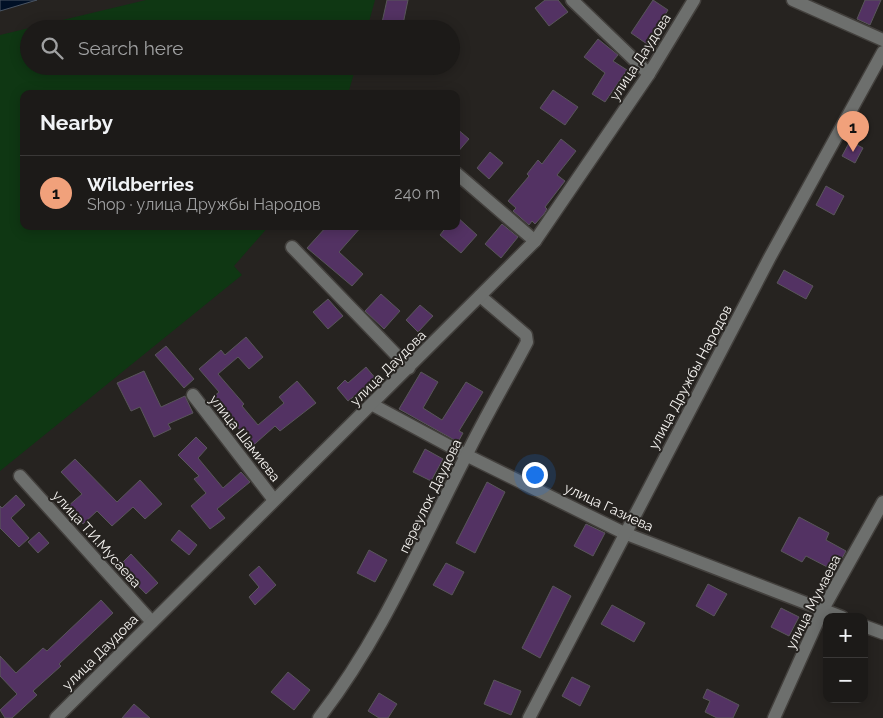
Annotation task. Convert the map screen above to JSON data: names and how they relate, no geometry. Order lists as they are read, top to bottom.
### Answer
{
  "streets": {
    "street": [
      "улица Даудова",
      "улица Дружбы Народов",
      "улица Шамиева",
      "переулок Даудова",
      "улица Газиева",
      "улица Т.И.Мусаева",
      "улица Мумаева"
    ]
  },
  "crossings": [
    ["улица Даудова", "улица Шамиева"],
    ["улица Даудова", "переулок Даудова"],
    ["улица Даудова", "улица Газиева"],
    ["улица Даудова", "улица Т.И.Мусаева"],
    ["улица Дружбы Народов", "улица Газиева"],
    ["переулок Даудова", "улица Газиева"],
    ["улица Газиева", "улица Мумаева"]
  ],
  "page": {
    "search": "Search here",
    "heading": "Nearby",
    "pins": "1",
    "list": [
      {
        "mark": "1",
        "name": "Wildberries",
        "note": "Shop · улица Дружбы Народов",
        "value": "240 m"
      }
    ],
    "map_buttons": ["+", "−"]
  }
}
